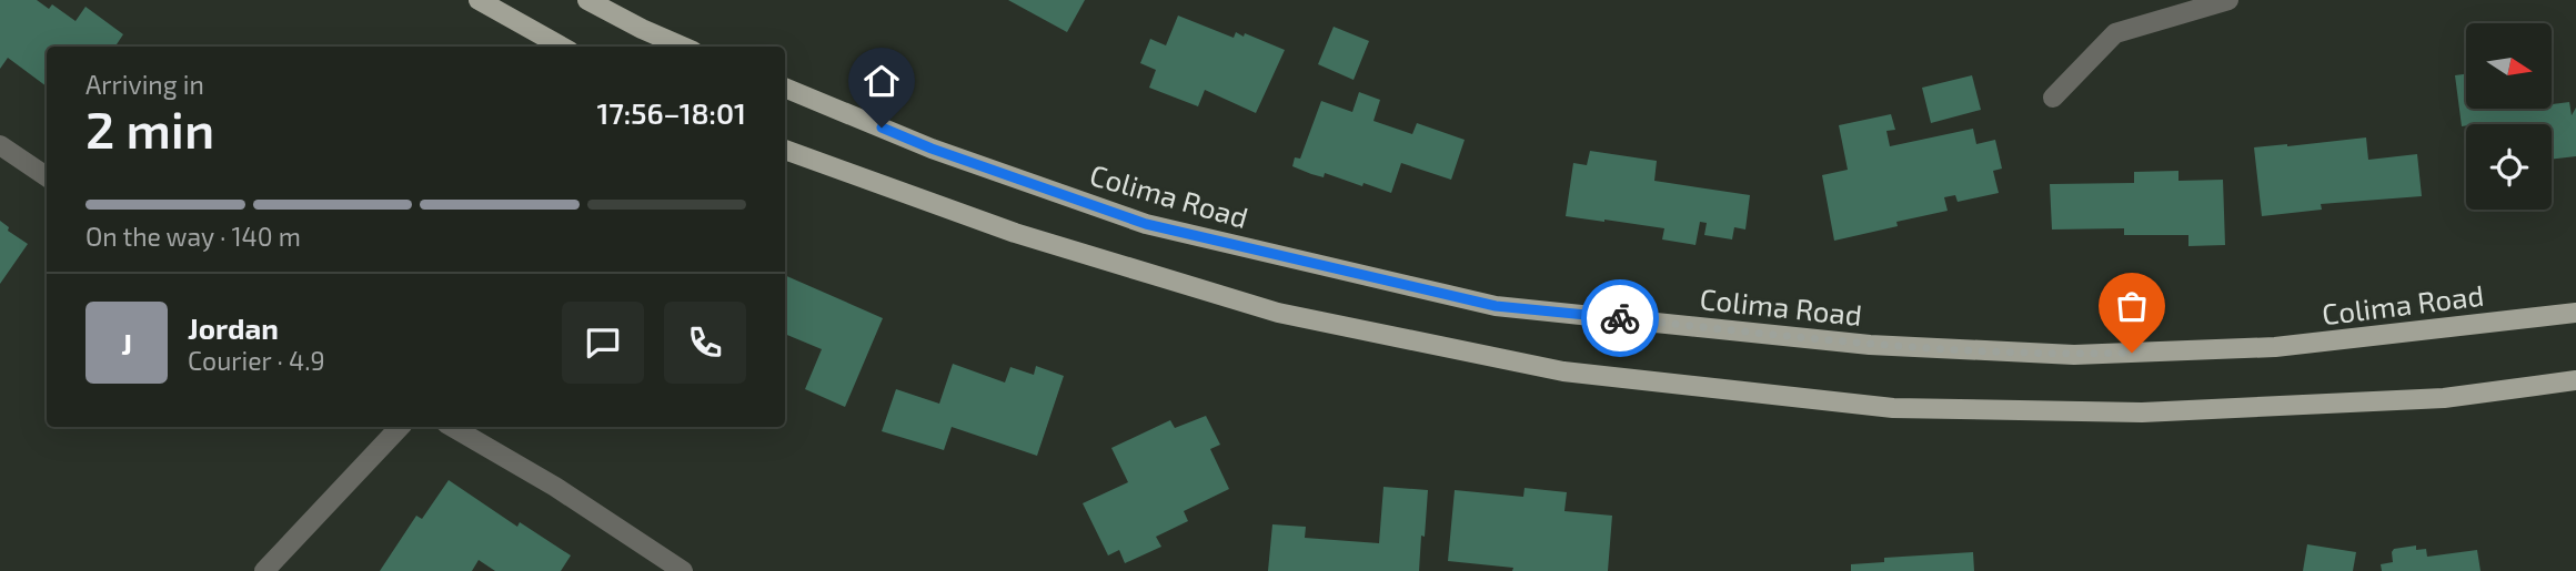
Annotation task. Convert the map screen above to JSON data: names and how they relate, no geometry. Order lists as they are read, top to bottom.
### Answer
{
  "streets": {
    "main road": ["Colima Road"]
  },
  "north": "right",
  "page": {
    "heading": ["2 min", "Arriving in", "17:56–18:01"],
    "panel": ["Jordan", "Courier · 4.9"],
    "bar": "On the way · 140 m",
    "round": "J"
  }
}
